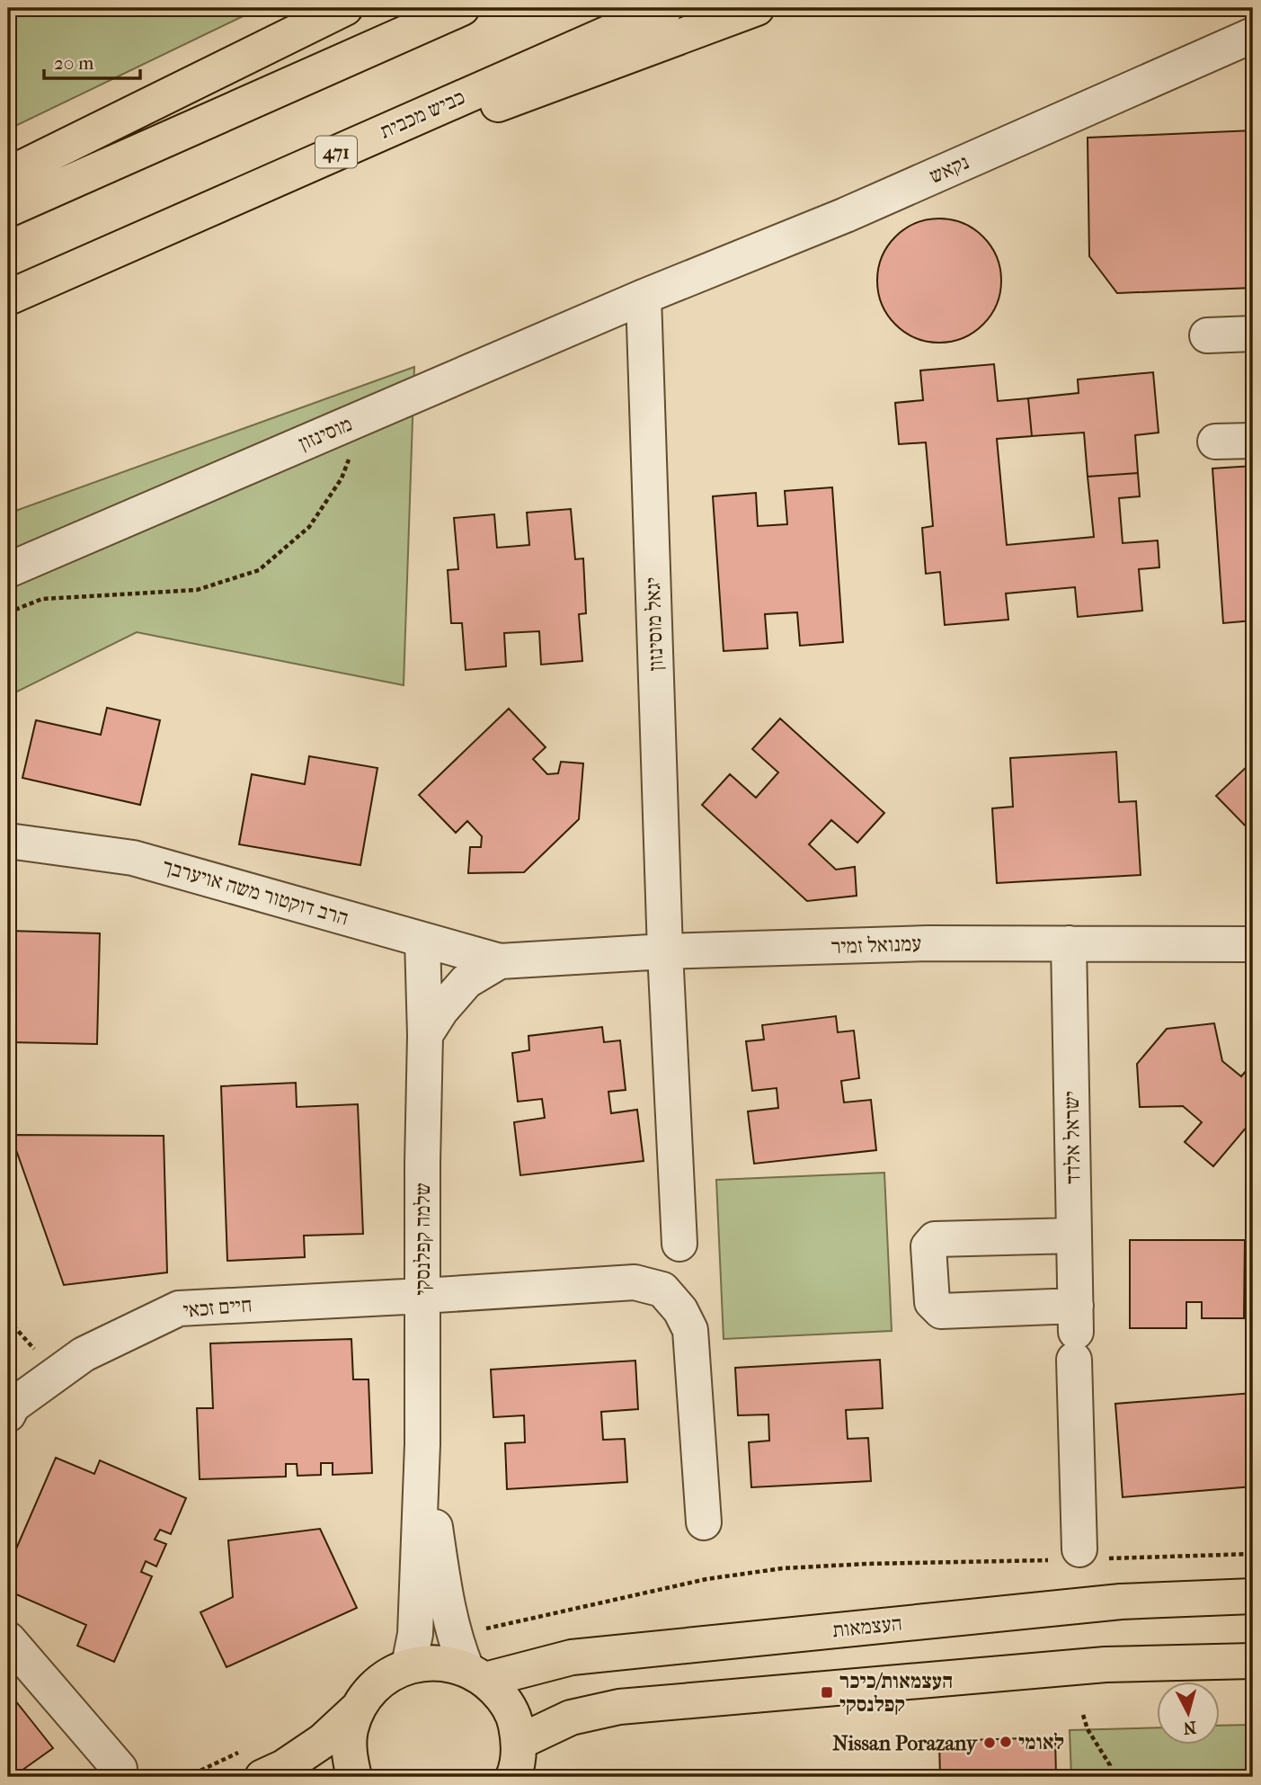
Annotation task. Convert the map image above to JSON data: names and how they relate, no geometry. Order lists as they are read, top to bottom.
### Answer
{
  "streets": {
    "main road": ["כביש מכבית", "471", "העצמאות"],
    "street": [
      "נקאש",
      "מוסינזון",
      "יגאל מוסינזון",
      "הרב דוקטור משה אויערבך",
      "עמנואל זמיר",
      "ישראל אלדד",
      "שלמה קפלנסקי",
      "חיים זכאי"
    ]
  },
  "crossings": [
    ["נקאש", "מוסינזון"],
    ["נקאש", "יגאל מוסינזון"],
    ["מוסינזון", "יגאל מוסינזון"],
    ["יגאל מוסינזון", "עמנואל זמיר"],
    ["הרב דוקטור משה אויערבך", "עמנואל זמיר"],
    ["הרב דוקטור משה אויערבך", "שלמה קפלנסקי"],
    ["עמנואל זמיר", "ישראל אלדד"],
    ["שלמה קפלנסקי", "חיים זכאי"],
    ["שלמה קפלנסקי", "העצמאות"]
  ],
  "places": {
    "transit": ["העצמאות/כיכר קפלנסקי"],
    "other": ["לאומי", "Nissan Porazany"]
  },
  "scale_bar": "20 m",
  "north": "bottom"
}
